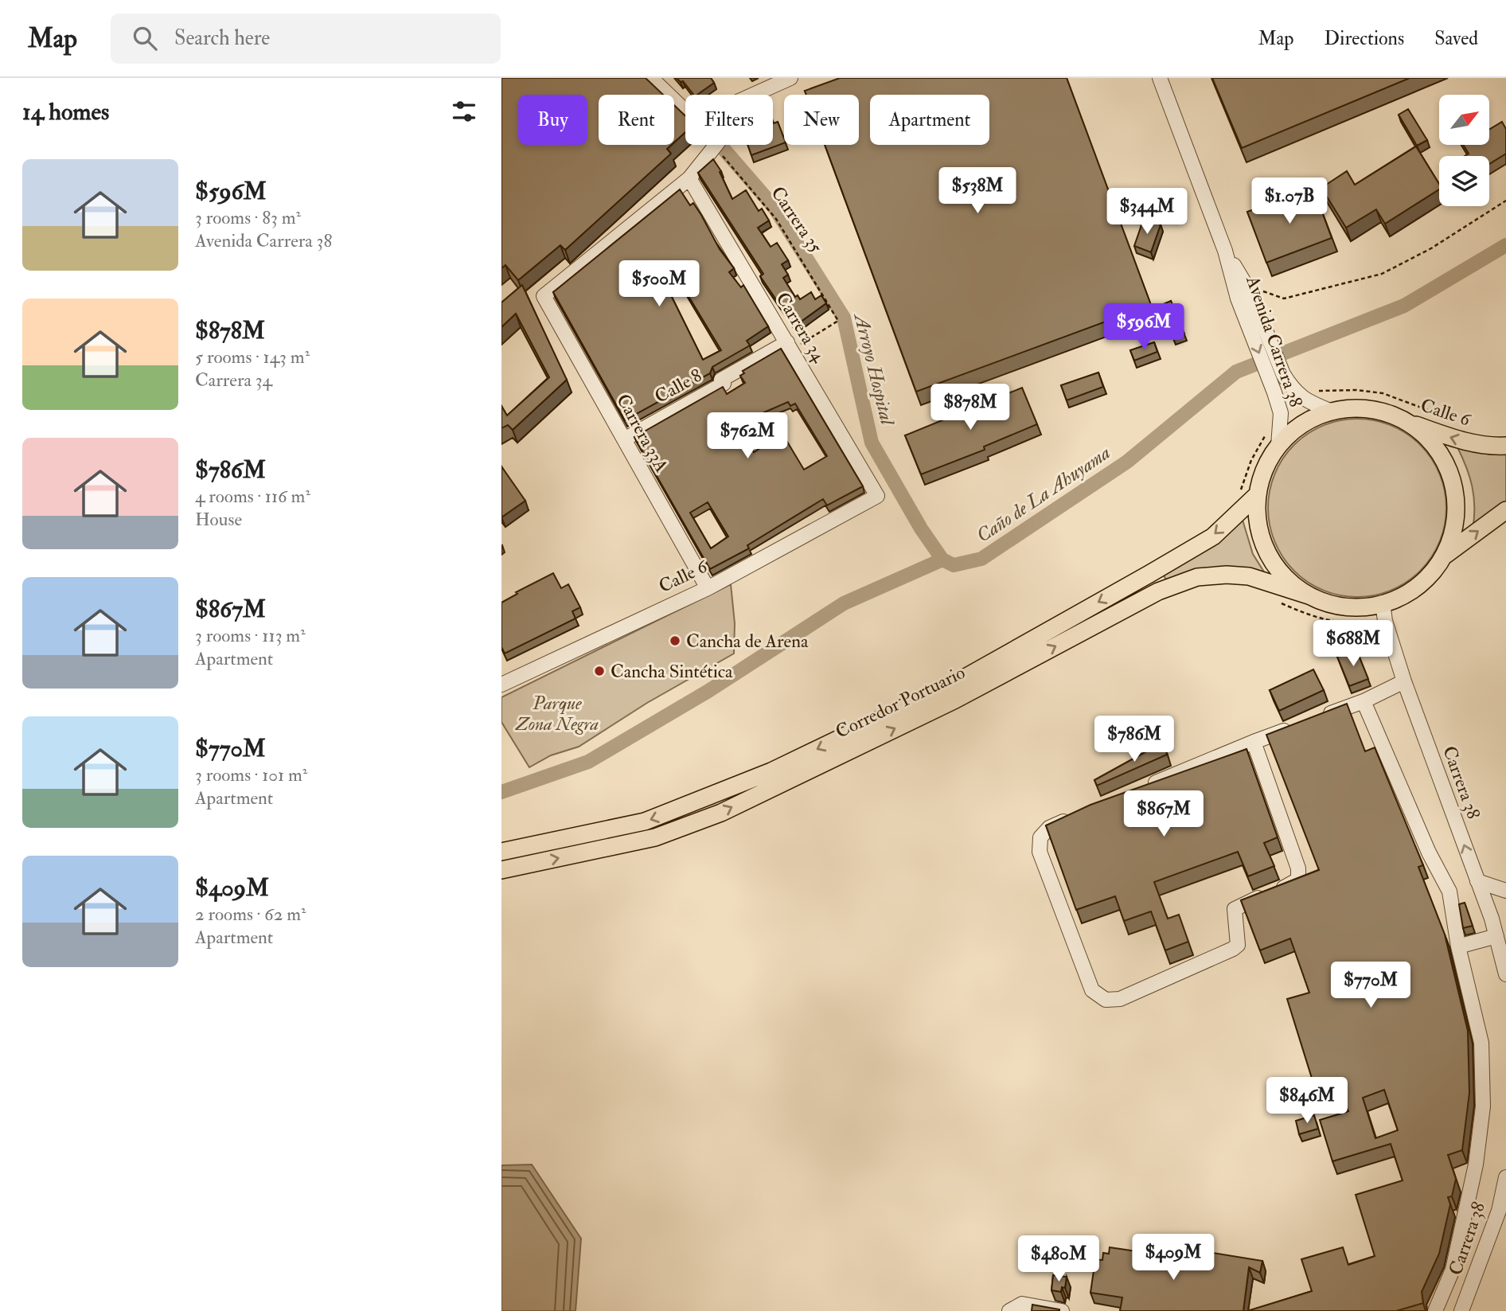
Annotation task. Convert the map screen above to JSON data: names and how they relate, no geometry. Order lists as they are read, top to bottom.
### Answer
{
  "streets": {
    "main road": ["Calle 6", "Corredor Portuario"],
    "street": [
      "Carrera 34",
      "Avenida Carrera 38",
      "Calle 8",
      "Carrera 33A",
      "Carrera 38"
    ],
    "path": ["Carrera 35"]
  },
  "crossings": [
    ["Carrera 35", "Carrera 34"],
    ["Carrera 35", "Calle 8"],
    ["Carrera 34", "Calle 8"],
    ["Carrera 34", "Calle 6"],
    ["Carrera 34", "Carrera 33A"],
    ["Avenida Carrera 38", "Calle 6"],
    ["Calle 8", "Carrera 33A"],
    ["Calle 6", "Carrera 33A"],
    ["Corredor Portuario", "Carrera 38"]
  ],
  "water": ["Arroyo Hospital", "Caño de La Ahuyama"],
  "parks": ["Parque Zona Negra"],
  "places": ["Cancha de Arena", "Cancha Sintética"],
  "north": "top right",
  "page": {
    "header": "Map",
    "search": "Search here",
    "nav": ["Map", "Directions", "Saved"],
    "heading": "14 homes",
    "chip": [
      "Buy",
      "Rent",
      "Filters",
      "New",
      "Apartment"
    ],
    "list": [
      {
        "name": "$596M",
        "note": "3 rooms · 83 m² · Avenida Carrera 38"
      },
      {
        "name": "$878M",
        "note": "5 rooms · 143 m² · Carrera 34"
      },
      {
        "name": "$786M",
        "note": "4 rooms · 116 m² · House"
      },
      {
        "name": "$867M",
        "note": "3 rooms · 113 m² · Apartment"
      },
      {
        "name": "$770M",
        "note": "3 rooms · 101 m² · Apartment"
      },
      {
        "name": "$409M",
        "note": "2 rooms · 62 m² · Apartment"
      }
    ],
    "price": [
      "$538M",
      "$1.07B",
      "$344M",
      "$500M",
      "$596M",
      "$878M",
      "$762M",
      "$688M",
      "$786M",
      "$867M",
      "$770M",
      "$846M",
      "$409M",
      "$480M"
    ]
  }
}
